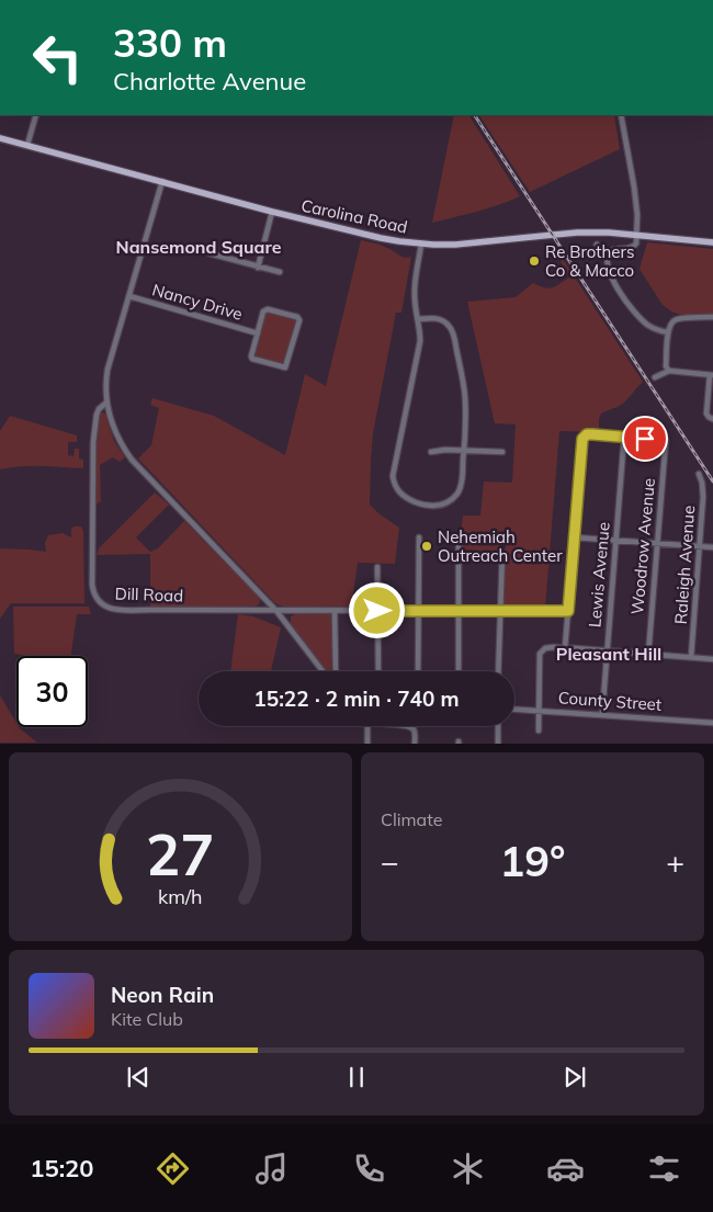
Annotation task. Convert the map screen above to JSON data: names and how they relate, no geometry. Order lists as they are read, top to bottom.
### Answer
{
  "streets": {
    "main road": ["Carolina Road"],
    "street": [
      "Nancy Drive",
      "Woodrow Avenue",
      "Raleigh Avenue",
      "Lewis Avenue",
      "Dill Road",
      "County Street"
    ]
  },
  "crossings": [
    ["Carolina Road", "Dill Road"],
    ["Nancy Drive", "Dill Road"],
    ["Woodrow Avenue", "Lewis Avenue"],
    ["Lewis Avenue", "County Street"]
  ],
  "districts": ["Nansemond Square", "Pleasant Hill"],
  "places": ["Re Brothers Co & Macco", "Nehemiah Outreach Center"],
  "page": {
    "turn": ["330 m", "Charlotte Avenue"],
    "limit": "30",
    "trip": "15:22 · 2 min · 740 m",
    "tile": "Climate",
    "heat": ["−", "19°", "+"],
    "song": ["Neon Rain", "Kite Club"],
    "tabs": "15:20",
    "gauge": ["27", "km/h"]
  }
}
